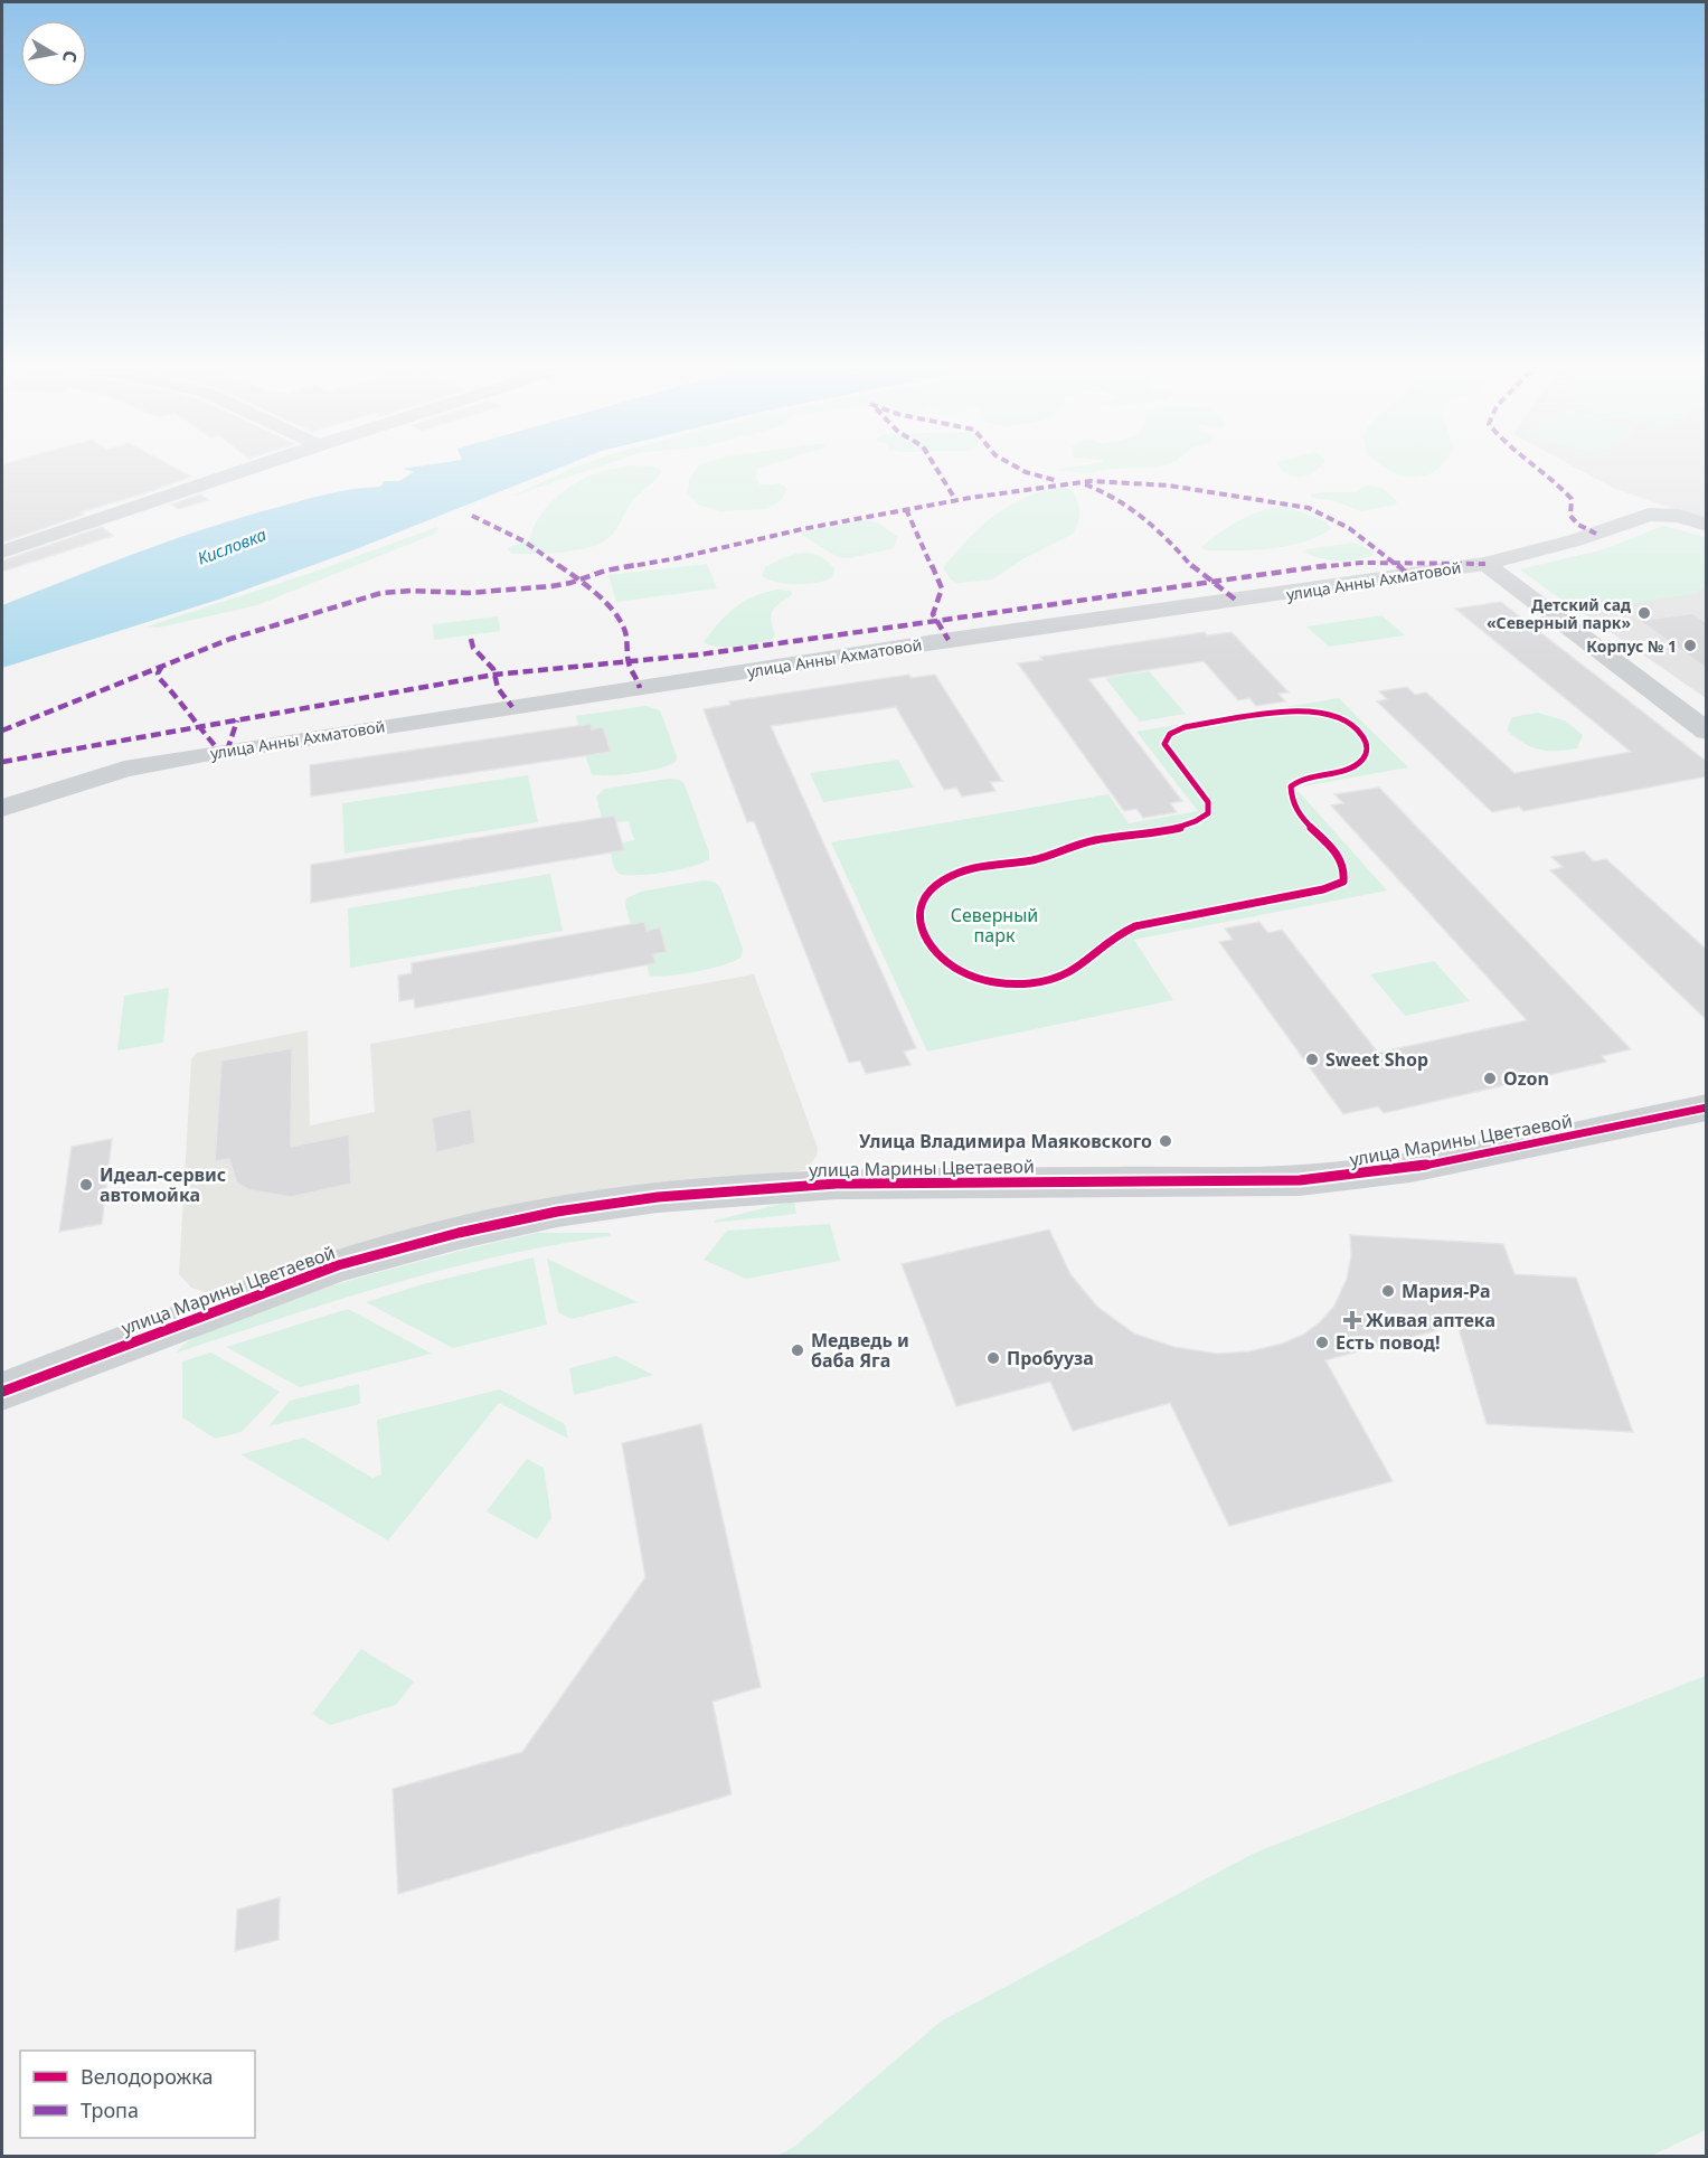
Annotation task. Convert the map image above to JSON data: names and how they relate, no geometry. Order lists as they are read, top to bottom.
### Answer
{
  "streets": {
    "street": ["улица Анны Ахматовой", "улица Марины Цветаевой"]
  },
  "water": ["Кисловка"],
  "parks": ["Северный парк"],
  "places": {
    "other": [
      "Детский сад «Северный парк»",
      "Корпус № 1",
      "Sweet Shop",
      "Ozon",
      "Улица Владимира Маяковского",
      "Идеал-сервис автомойка",
      "Мария-Ра",
      "Есть повод!",
      "Медведь и баба Яга",
      "Пробууза"
    ],
    "health": ["Живая аптека"]
  },
  "legend": ["Велодорожка", "Тропа"],
  "north": "right"
}
